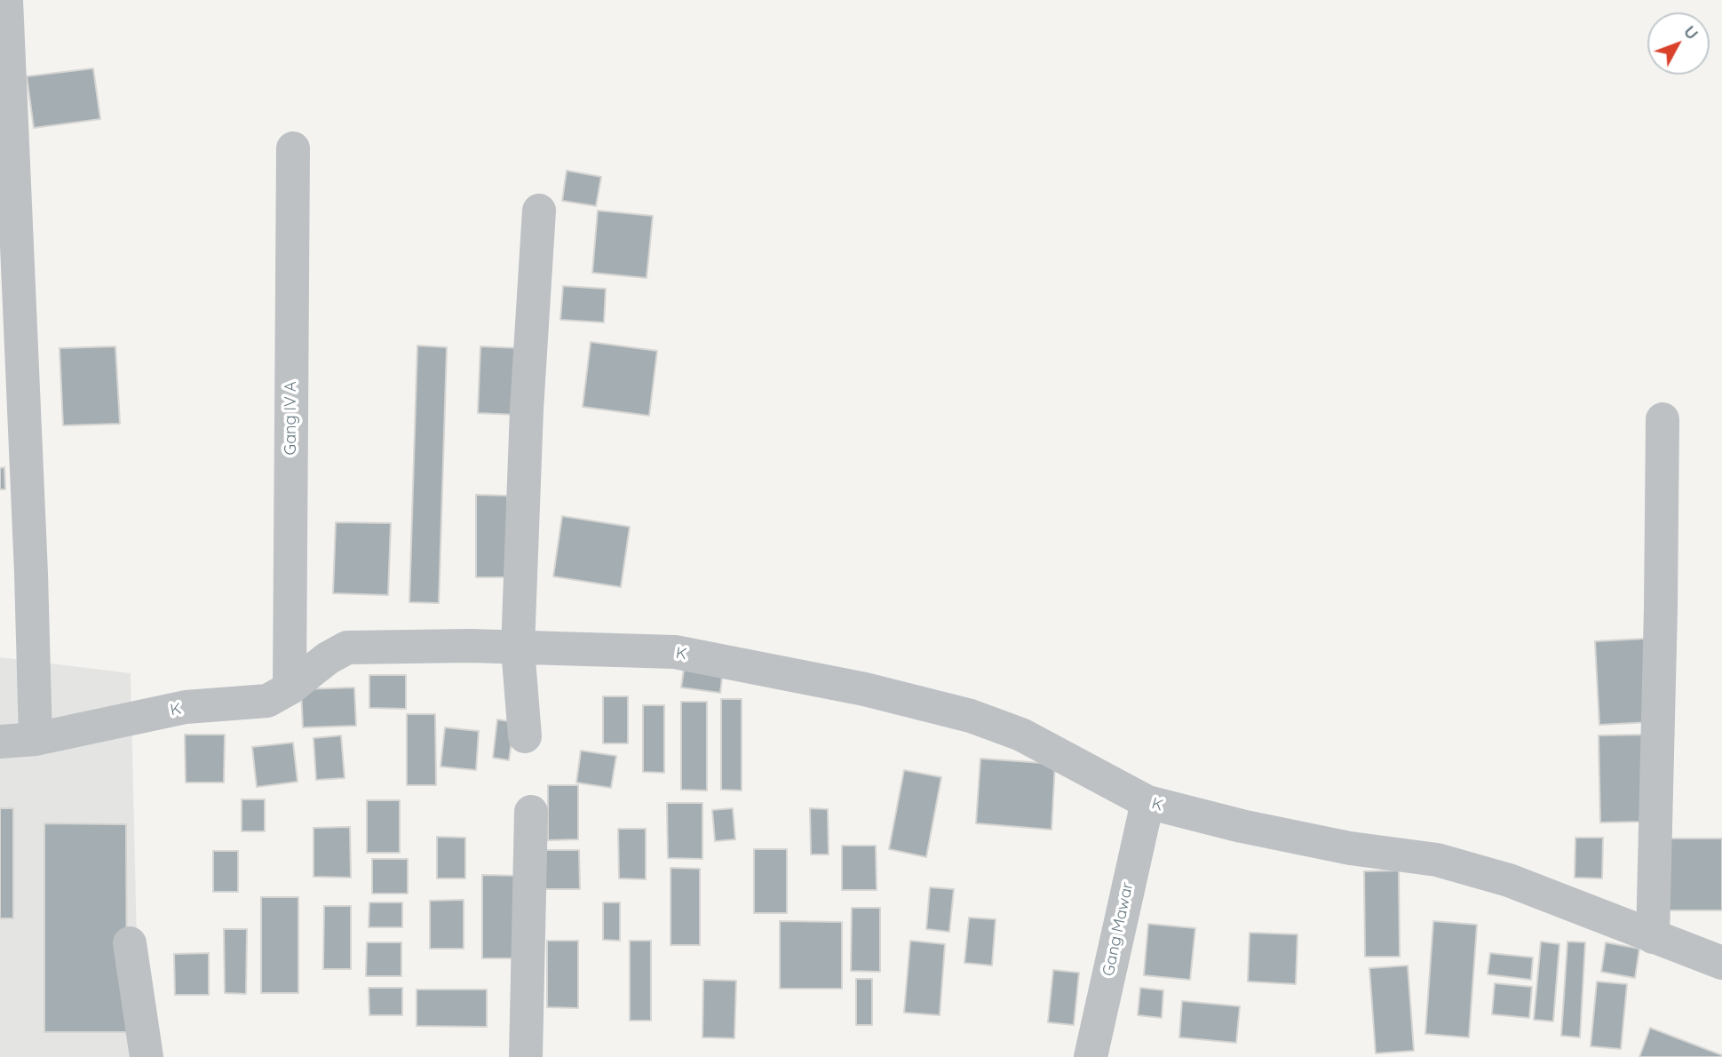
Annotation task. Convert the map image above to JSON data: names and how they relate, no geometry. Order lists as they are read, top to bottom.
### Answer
{
  "streets": {
    "street": ["Gang IV A", "K", "Gang Mawar"]
  },
  "crossings": [
    ["Gang IV A", "K"],
    ["K", "Gang Mawar"]
  ],
  "north": "top right"
}
